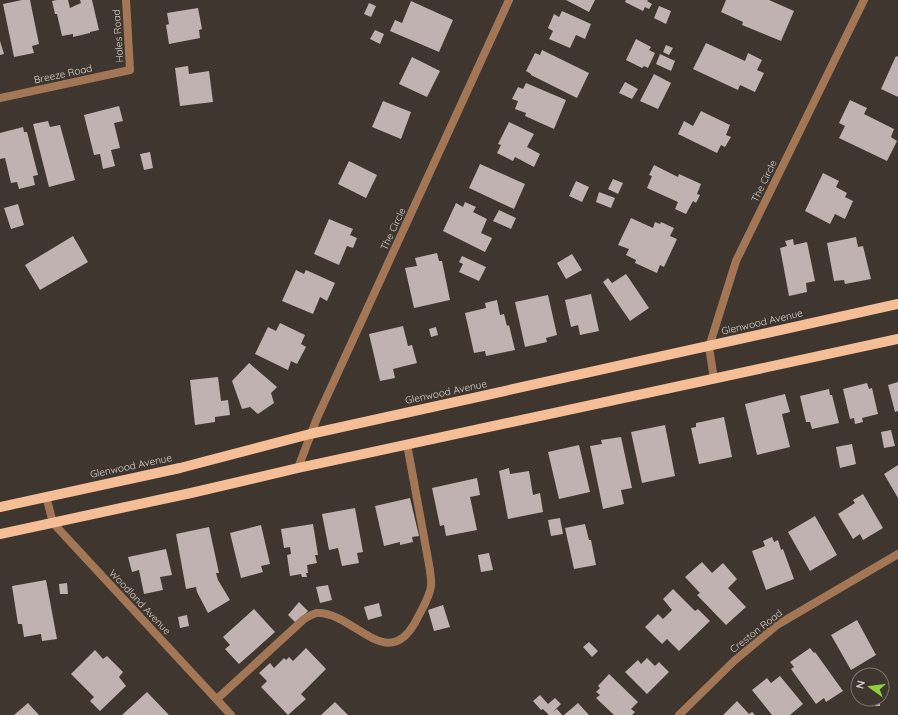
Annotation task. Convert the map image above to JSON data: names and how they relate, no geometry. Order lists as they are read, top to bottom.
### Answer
{
  "streets": {
    "main road": ["Glenwood Avenue"],
    "street": [
      "Hales Road",
      "Breeze Road",
      "The Circle",
      "Woodland Avenue",
      "Creston Road"
    ]
  },
  "crossings": [
    ["Hales Road", "Breeze Road"],
    ["The Circle", "Glenwood Avenue"],
    ["Glenwood Avenue", "Woodland Avenue"]
  ],
  "north": "left"
}
